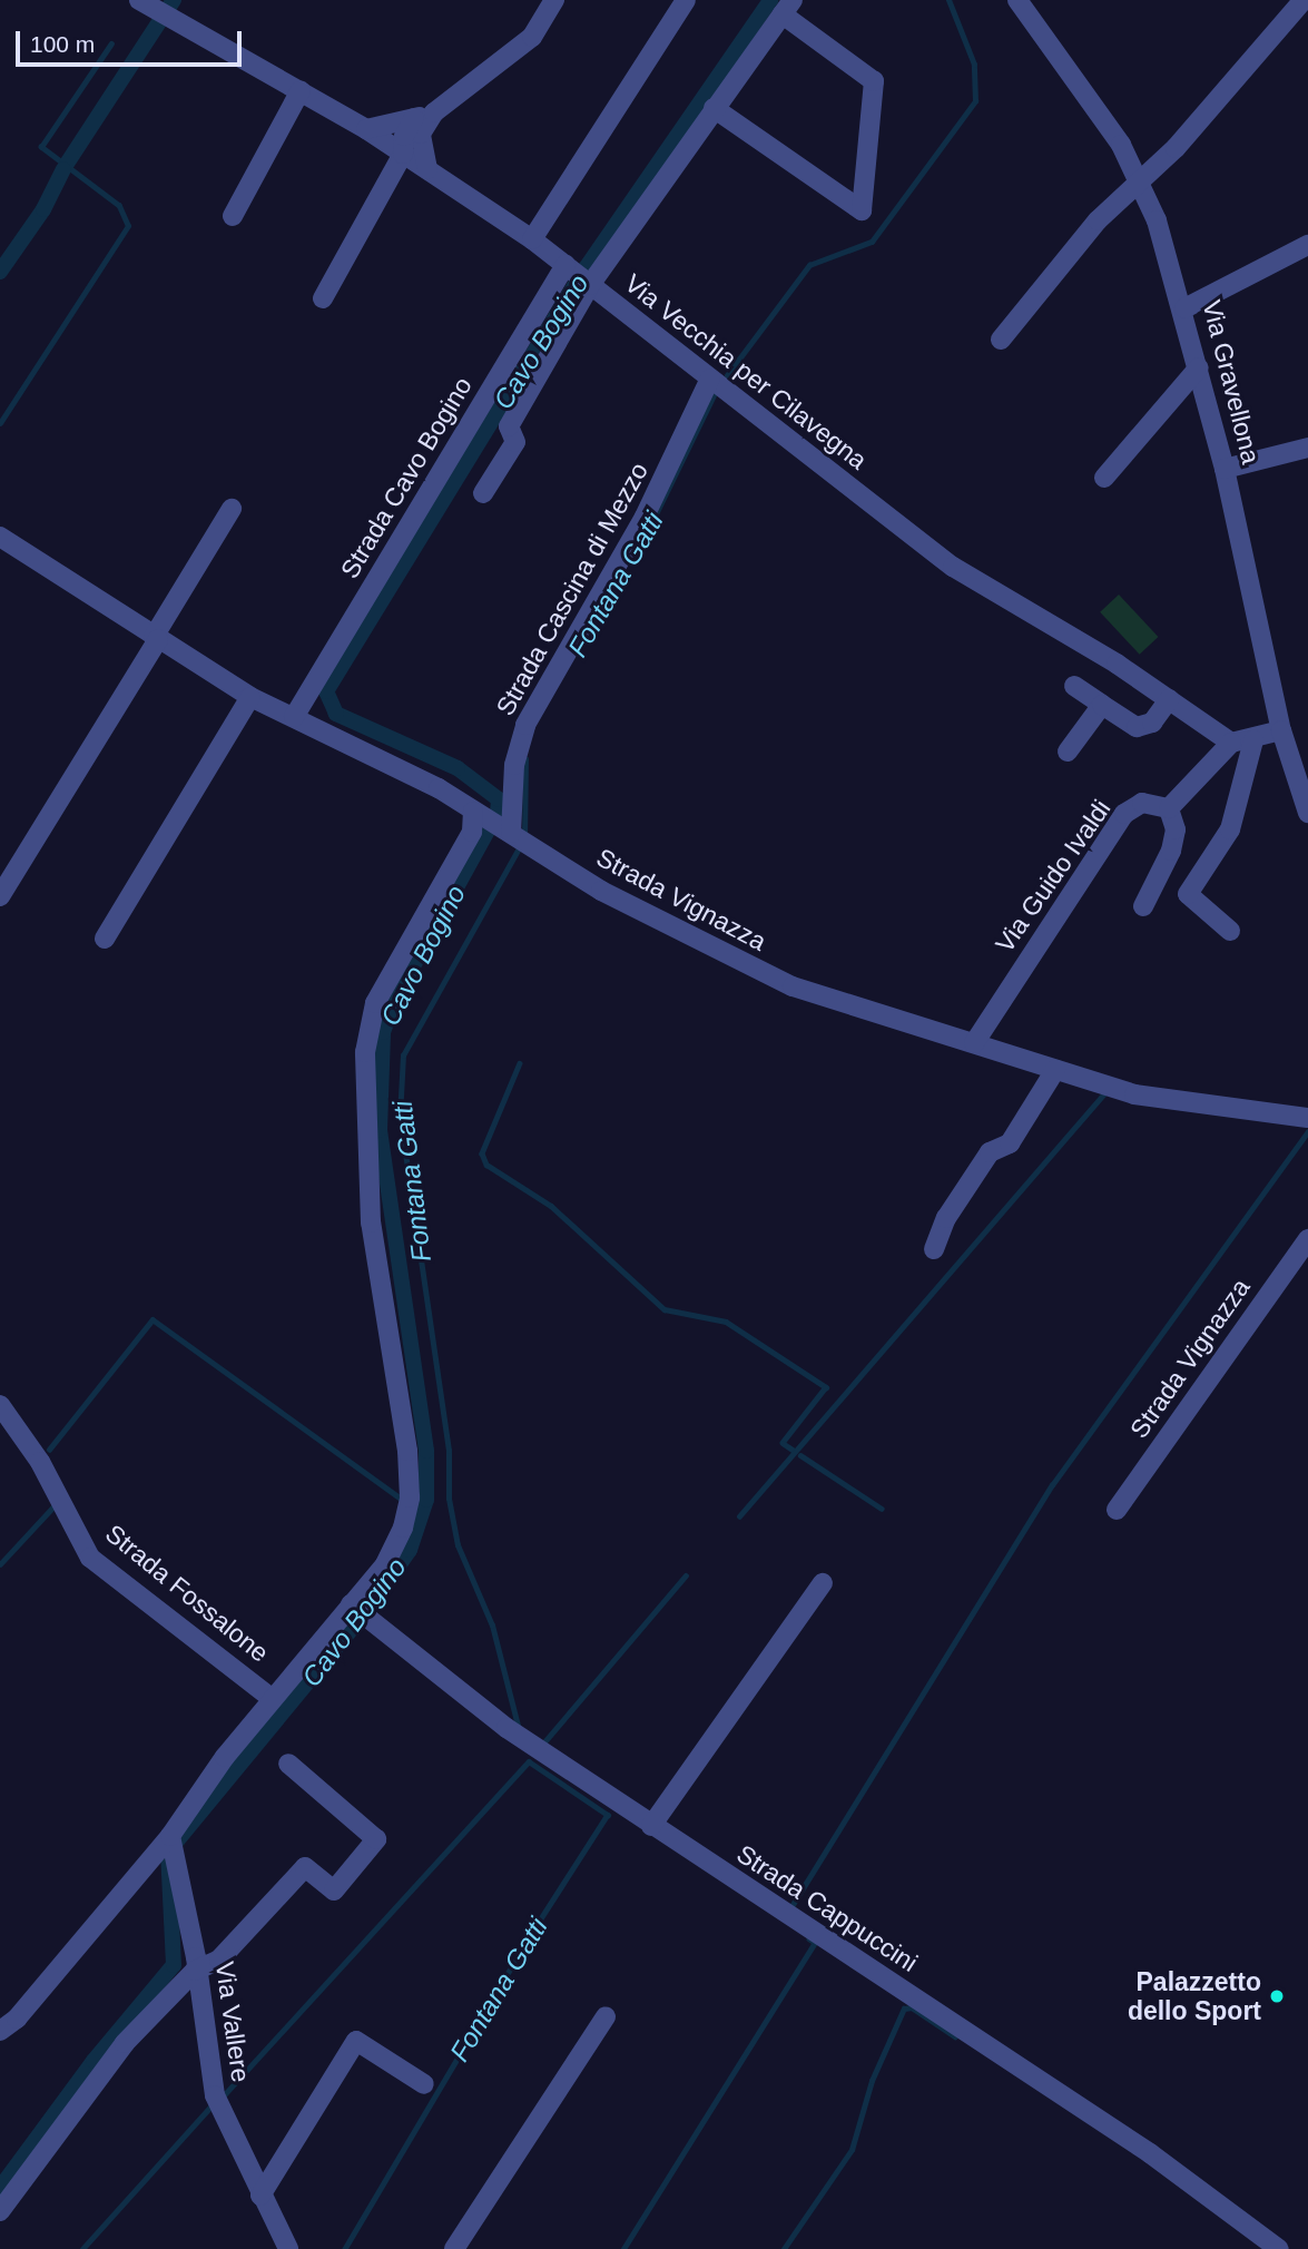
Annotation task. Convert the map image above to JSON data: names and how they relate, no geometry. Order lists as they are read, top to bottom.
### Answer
{
  "streets": {
    "street": [
      "Via Vecchia per Cilavegna",
      "Via Gravellona",
      "Strada Cavo Bogino",
      "Strada Cascina di Mezzo",
      "Via Guido Ivaldi",
      "Strada Vignazza",
      "Strada Fossalone",
      "Strada Cappuccini",
      "Via Vallere"
    ]
  },
  "crossings": [
    ["Via Vecchia per Cilavegna", "Strada Cavo Bogino"],
    ["Via Vecchia per Cilavegna", "Strada Cascina di Mezzo"],
    ["Strada Cavo Bogino", "Strada Vignazza"],
    ["Strada Cascina di Mezzo", "Strada Vignazza"],
    ["Strada Cascina di Mezzo", "Strada Fossalone"],
    ["Strada Cascina di Mezzo", "Strada Cappuccini"],
    ["Strada Cascina di Mezzo", "Via Vallere"],
    ["Via Guido Ivaldi", "Strada Vignazza"]
  ],
  "water": ["Cavo Bogino", "Fontana Gatti"],
  "places": ["Palazzetto dello Sport"],
  "scale_bar": "100 m"
}
